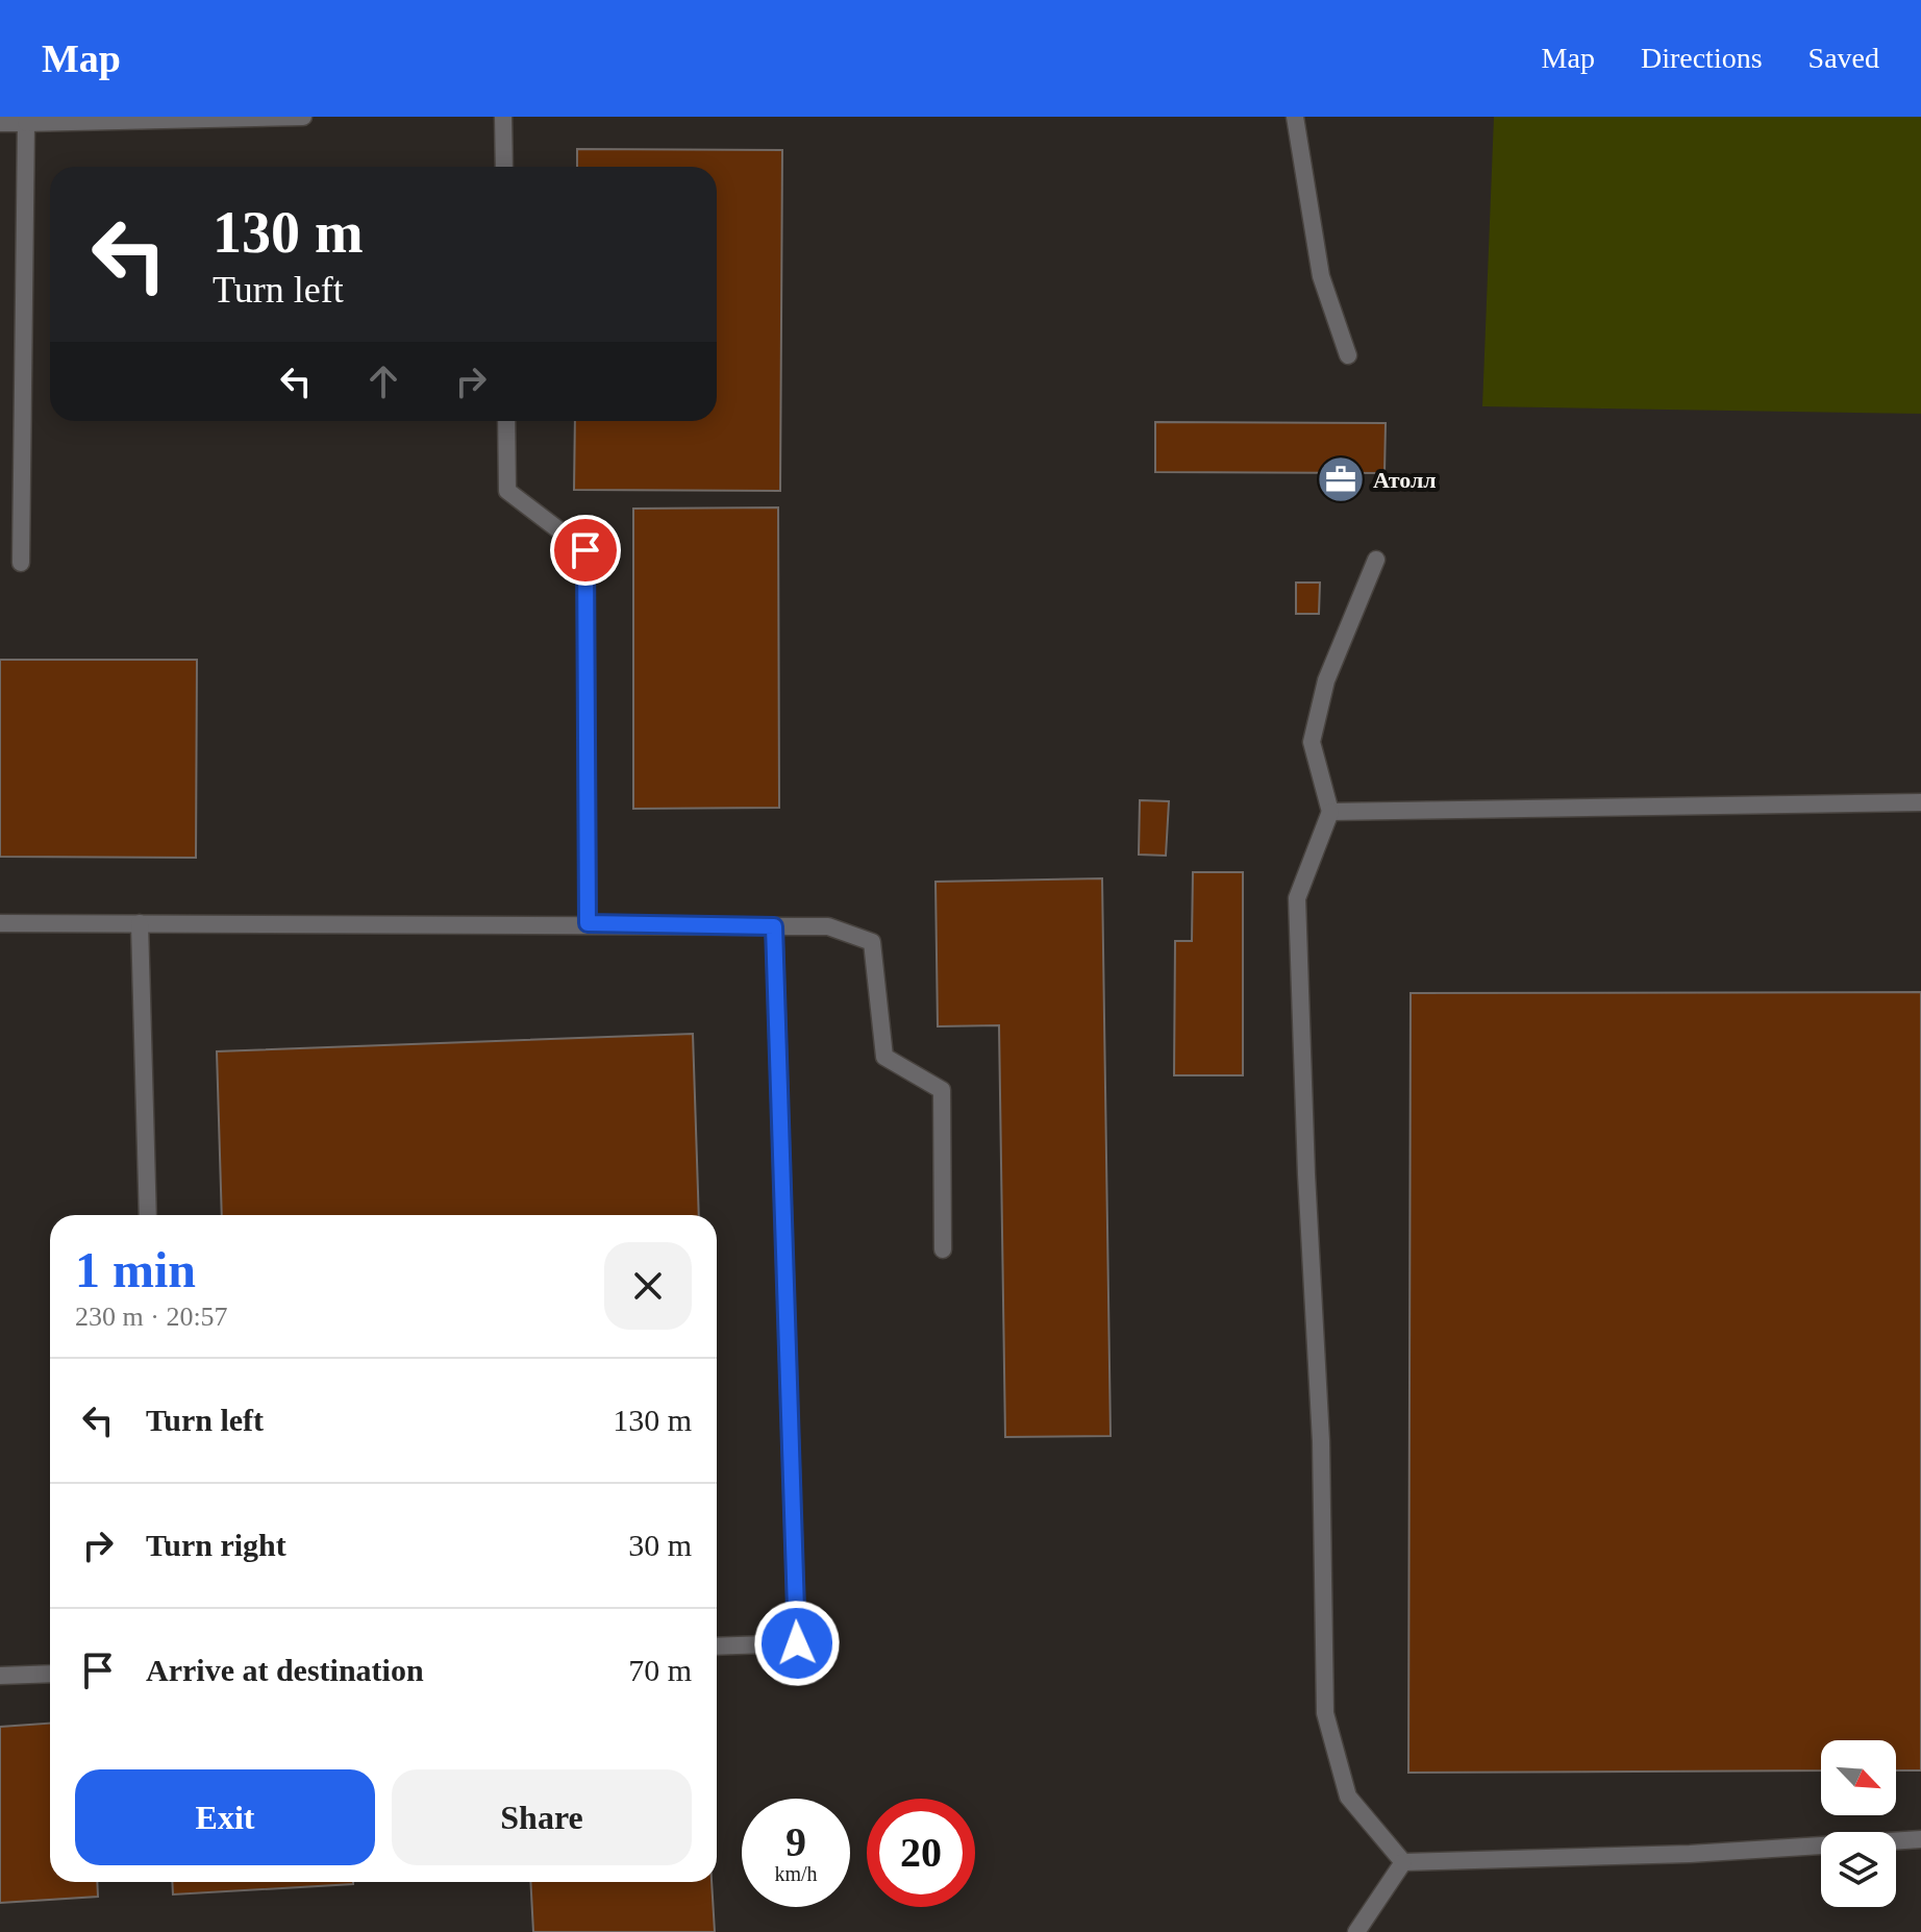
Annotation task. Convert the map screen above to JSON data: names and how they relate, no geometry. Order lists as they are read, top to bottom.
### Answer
{
  "places": {
    "office": ["Атолл"]
  },
  "north": "bottom right",
  "page": {
    "header": "Map",
    "nav": ["Map", "Directions", "Saved"],
    "turn": ["130 m", "Turn left"],
    "heading": ["1 min", "230 m · 20:57"],
    "list": [
      {
        "name": "Turn left",
        "value": "130 m"
      },
      {
        "name": "Turn right",
        "value": "30 m"
      },
      {
        "name": "Arrive at destination",
        "value": "70 m"
      }
    ],
    "buttons": ["Exit", "Share"],
    "speed": "9 km/h",
    "limit": "20"
  }
}
